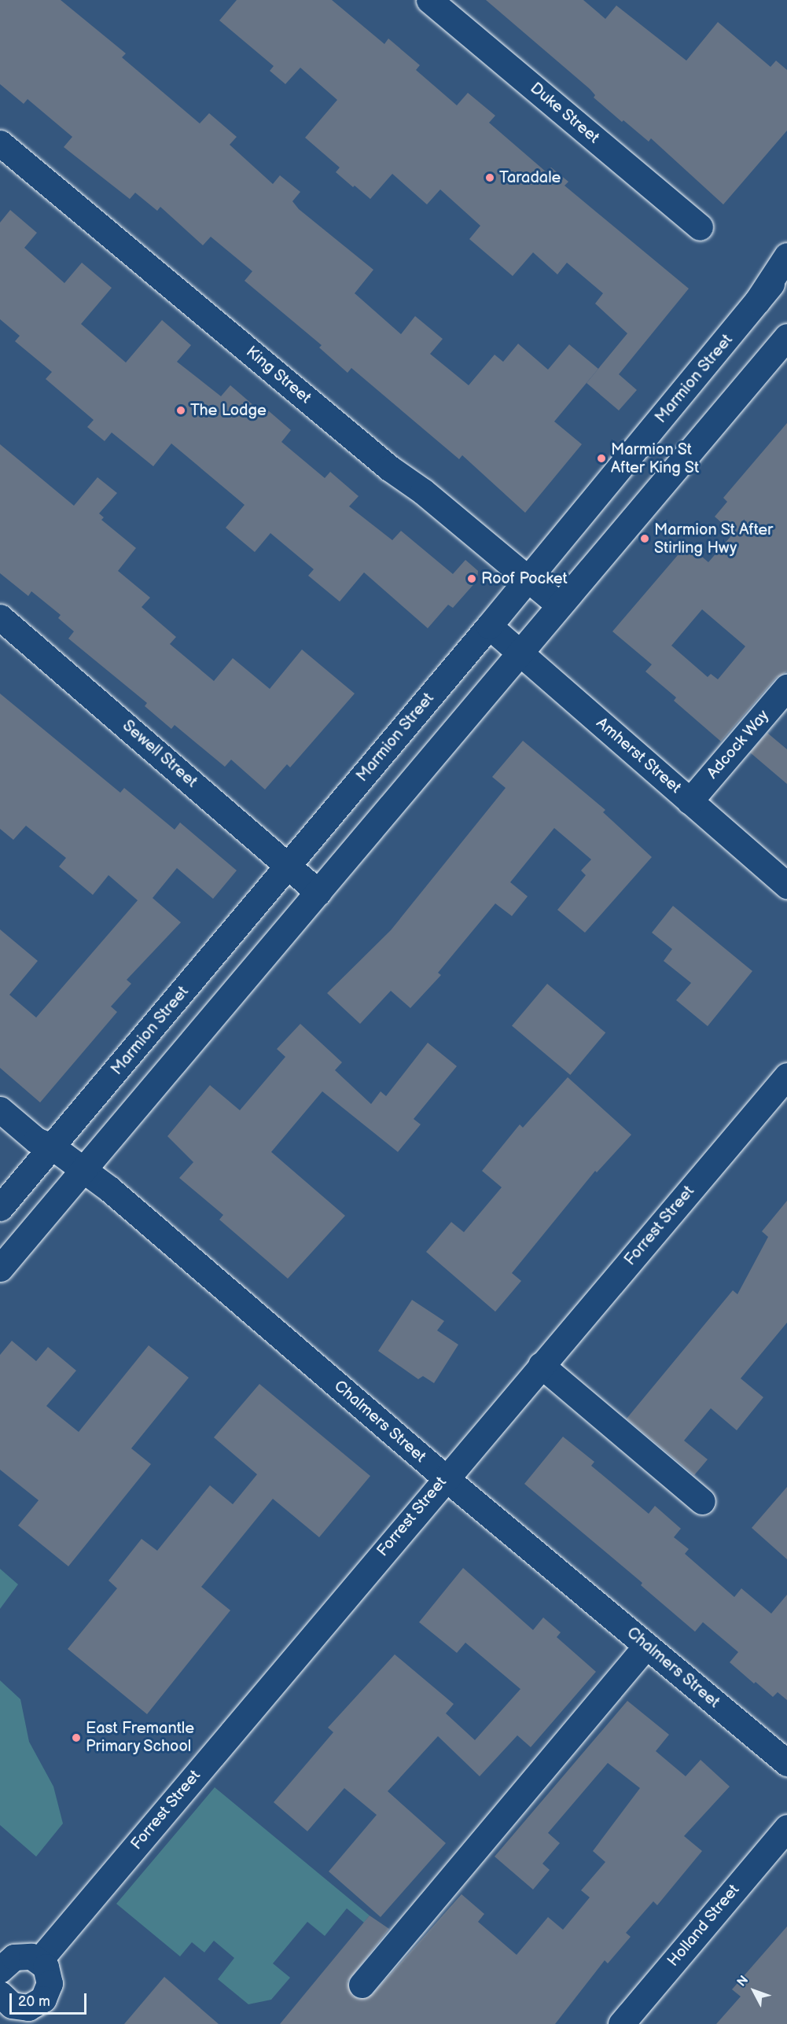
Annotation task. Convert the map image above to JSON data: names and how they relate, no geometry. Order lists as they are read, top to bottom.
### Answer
{
  "streets": {
    "main road": [
      "Duke Street",
      "King Street",
      "Marmion Street",
      "Adcock Way",
      "Sewell Street",
      "Amherst Street",
      "Forrest Street",
      "Chalmers Street",
      "Holland Street"
    ]
  },
  "crossings": [
    ["King Street", "Marmion Street"],
    ["Marmion Street", "Sewell Street"],
    ["Marmion Street", "Amherst Street"],
    ["Marmion Street", "Chalmers Street"],
    ["Adcock Way", "Amherst Street"],
    ["Forrest Street", "Chalmers Street"]
  ],
  "places": [
    "Taradale",
    "The Lodge",
    "Marmion St After King St",
    "Marmion St After Stirling Hwy",
    "Roof Pocket",
    "East Fremantle Primary School"
  ],
  "scale_bar": "20 m",
  "north": "top left"
}
